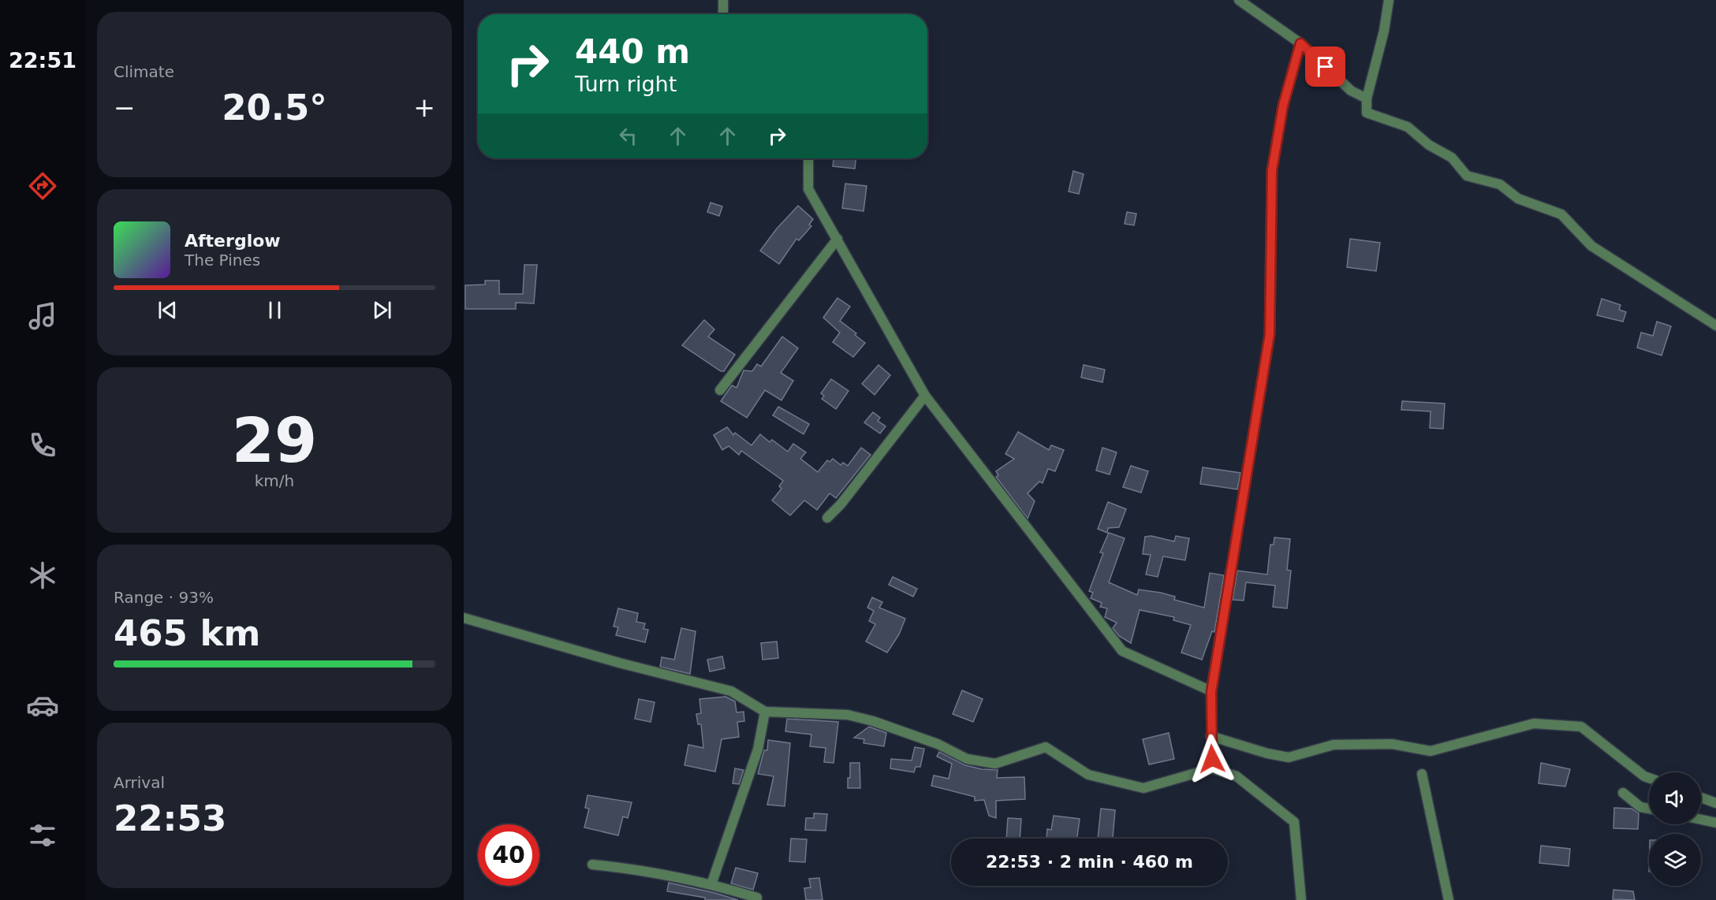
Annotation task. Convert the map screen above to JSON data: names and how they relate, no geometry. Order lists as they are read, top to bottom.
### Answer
{
  "page": {
    "tabs": "22:51",
    "tile": [
      "Climate",
      ["29", "km/h"],
      ["Range · 93%", "465 km"],
      ["Arrival", "22:53"]
    ],
    "turn": ["440 m", "Turn right"],
    "heat": ["−", "20.5°", "+"],
    "song": ["Afterglow", "The Pines"],
    "limit": "40",
    "trip": "22:53 · 2 min · 460 m"
  }
}
